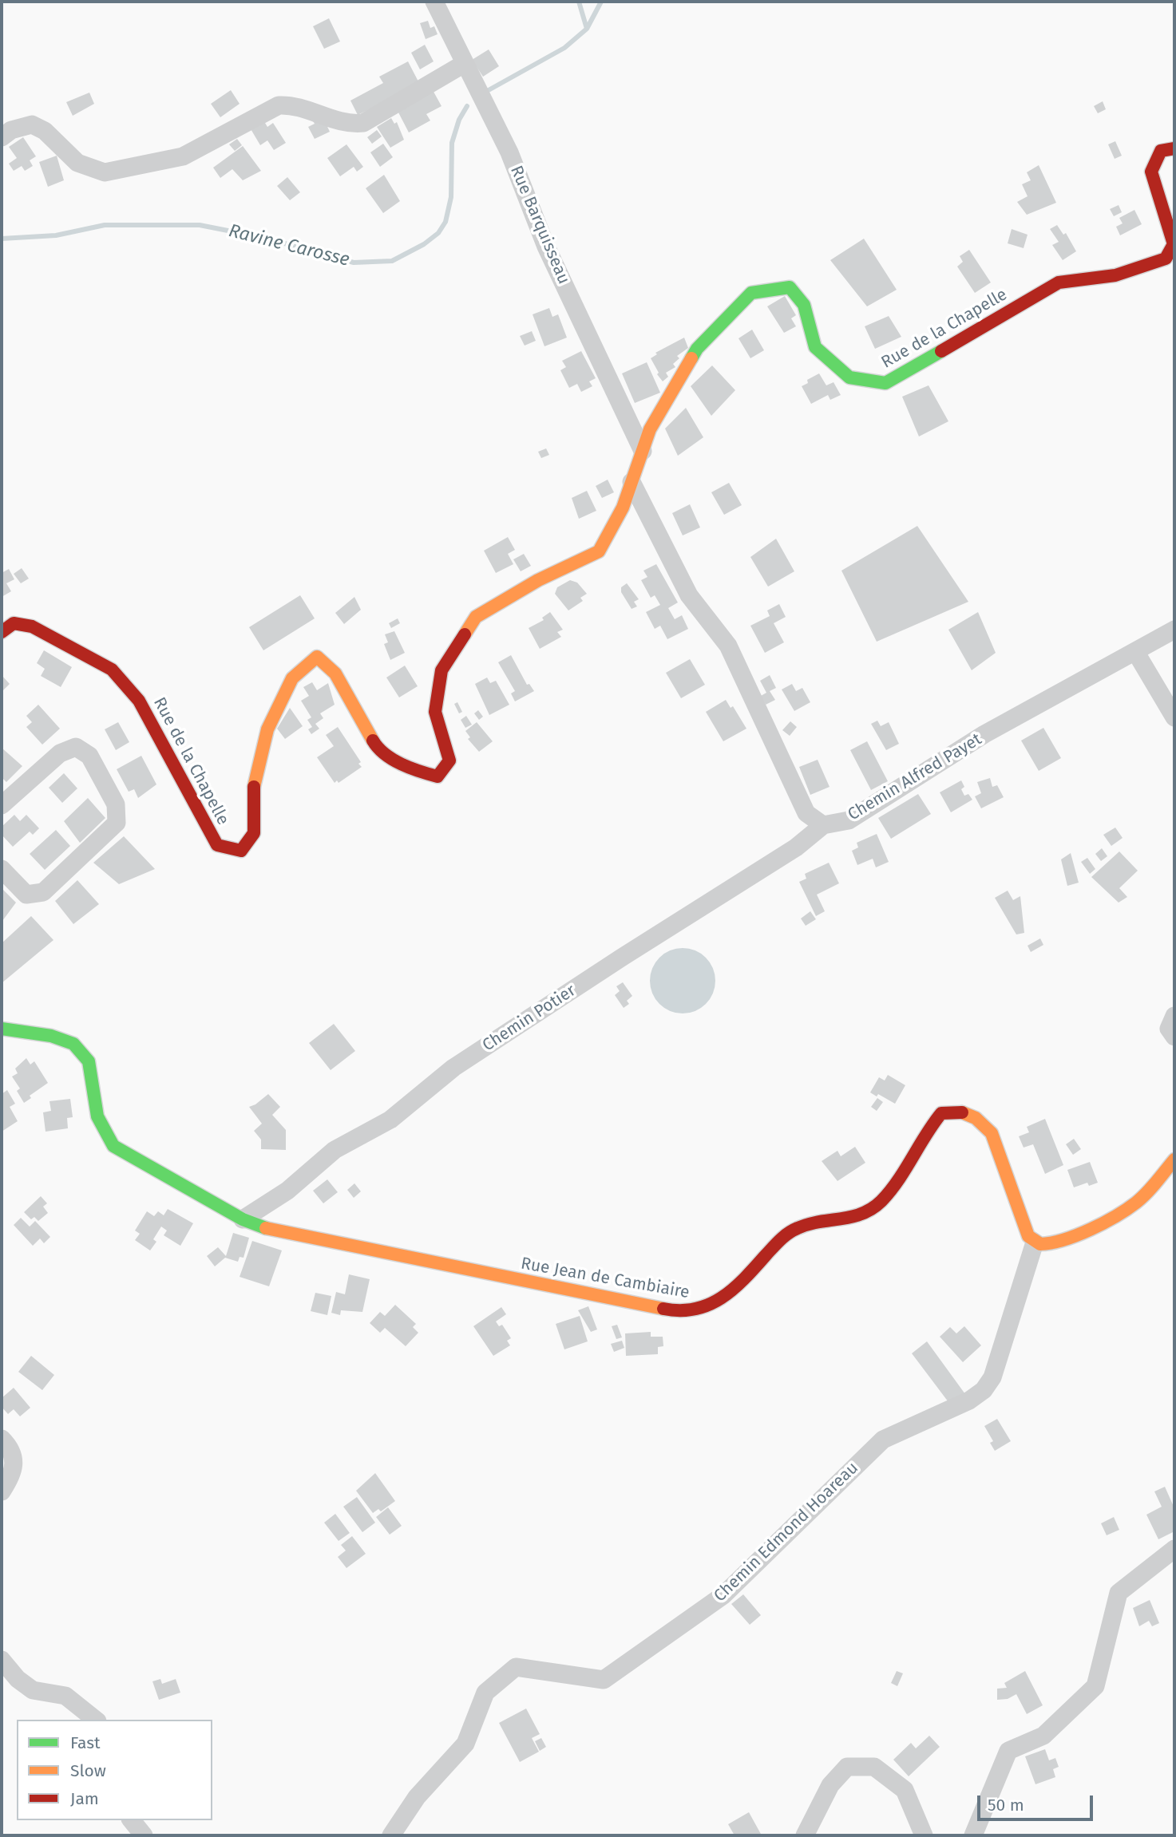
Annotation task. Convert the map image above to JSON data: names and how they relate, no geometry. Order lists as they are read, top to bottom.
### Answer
{
  "streets": {
    "street": [
      "Rue Barquisseau",
      "Rue de la Chapelle",
      "Chemin Alfred Payet",
      "Chemin Potier",
      "Rue Jean de Cambiaire",
      "Chemin Edmond Hoareau"
    ]
  },
  "crossings": [
    ["Rue Barquisseau", "Rue de la Chapelle"],
    ["Chemin Alfred Payet", "Chemin Potier"],
    ["Chemin Potier", "Rue Jean de Cambiaire"],
    ["Rue Jean de Cambiaire", "Chemin Edmond Hoareau"]
  ],
  "water": ["Ravine Carosse"],
  "legend": ["Fast", "Slow", "Jam"],
  "scale_bar": "50 m"
}
